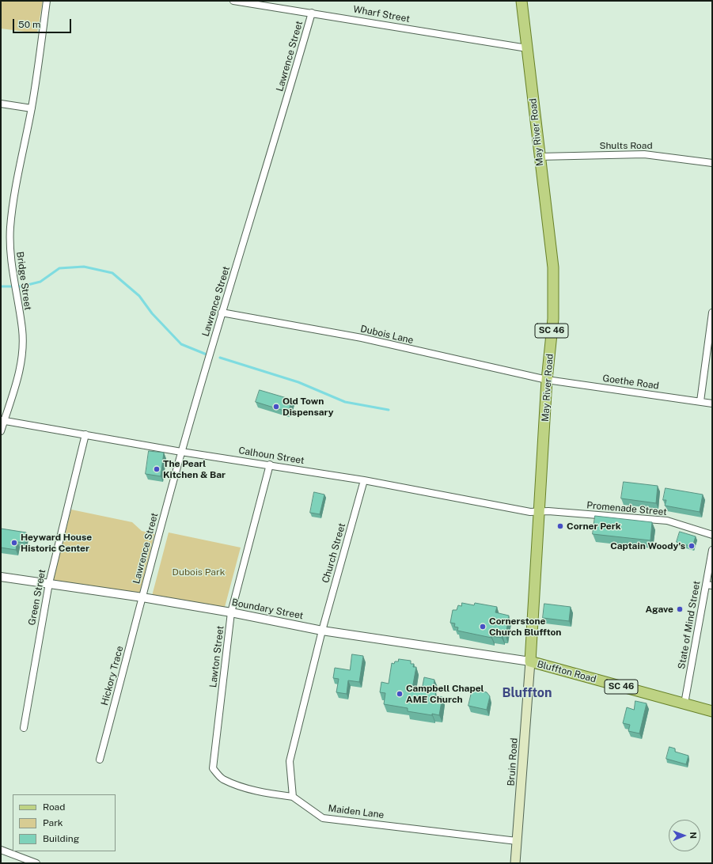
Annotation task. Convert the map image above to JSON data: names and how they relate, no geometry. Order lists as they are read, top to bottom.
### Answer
{
  "streets": {
    "main road": [
      "May River Road",
      "SC 46",
      "Bluffton Road",
      "Bruin Road"
    ],
    "street": [
      "Wharf Street",
      "Lawrence Street",
      "Shults Road",
      "Bridge Street",
      "Dubois Lane",
      "Goethe Road",
      "Calhoun Street",
      "Promenade Street",
      "Church Street",
      "Green Street",
      "Boundary Street",
      "State of Mind Street",
      "Lawton Street",
      "Hickory Trace",
      "Maiden Lane"
    ]
  },
  "crossings": [
    ["Wharf Street", "Lawrence Street"],
    ["Wharf Street", "May River Road"],
    ["Lawrence Street", "Dubois Lane"],
    ["Lawrence Street", "Calhoun Street"],
    ["Lawrence Street", "Boundary Street"],
    ["Lawrence Street", "Hickory Trace"],
    ["May River Road", "Shults Road"],
    ["May River Road", "Dubois Lane"],
    ["May River Road", "Goethe Road"],
    ["May River Road", "Calhoun Street"],
    ["May River Road", "Promenade Street"],
    ["May River Road", "Boundary Street"],
    ["May River Road", "Bluffton Road"],
    ["May River Road", "Bruin Road"],
    ["Bridge Street", "Calhoun Street"],
    ["Dubois Lane", "Goethe Road"],
    ["Calhoun Street", "Promenade Street"],
    ["Calhoun Street", "Church Street"],
    ["Calhoun Street", "Green Street"],
    ["Calhoun Street", "Lawton Street"],
    ["Church Street", "Boundary Street"],
    ["Green Street", "Boundary Street"],
    ["Boundary Street", "Lawton Street"],
    ["Boundary Street", "Bluffton Road"],
    ["Boundary Street", "Hickory Trace"],
    ["Boundary Street", "Bruin Road"],
    ["State of Mind Street", "Bluffton Road"],
    ["Lawton Street", "Maiden Lane"],
    ["Bluffton Road", "Bruin Road"],
    ["Bruin Road", "Maiden Lane"]
  ],
  "districts": ["Bluffton"],
  "parks": ["Dubois Park"],
  "places": [
    "Old Town Dispensary",
    "The Pearl Kitchen & Bar",
    "Corner Perk",
    "Heyward House Historic Center",
    "Captain Woody's",
    "Agave",
    "Cornerstone Church Bluffton",
    "Campbell Chapel AME Church"
  ],
  "legend": ["Road", "Park", "Building"],
  "scale_bar": "50 m",
  "north": "right"
}
